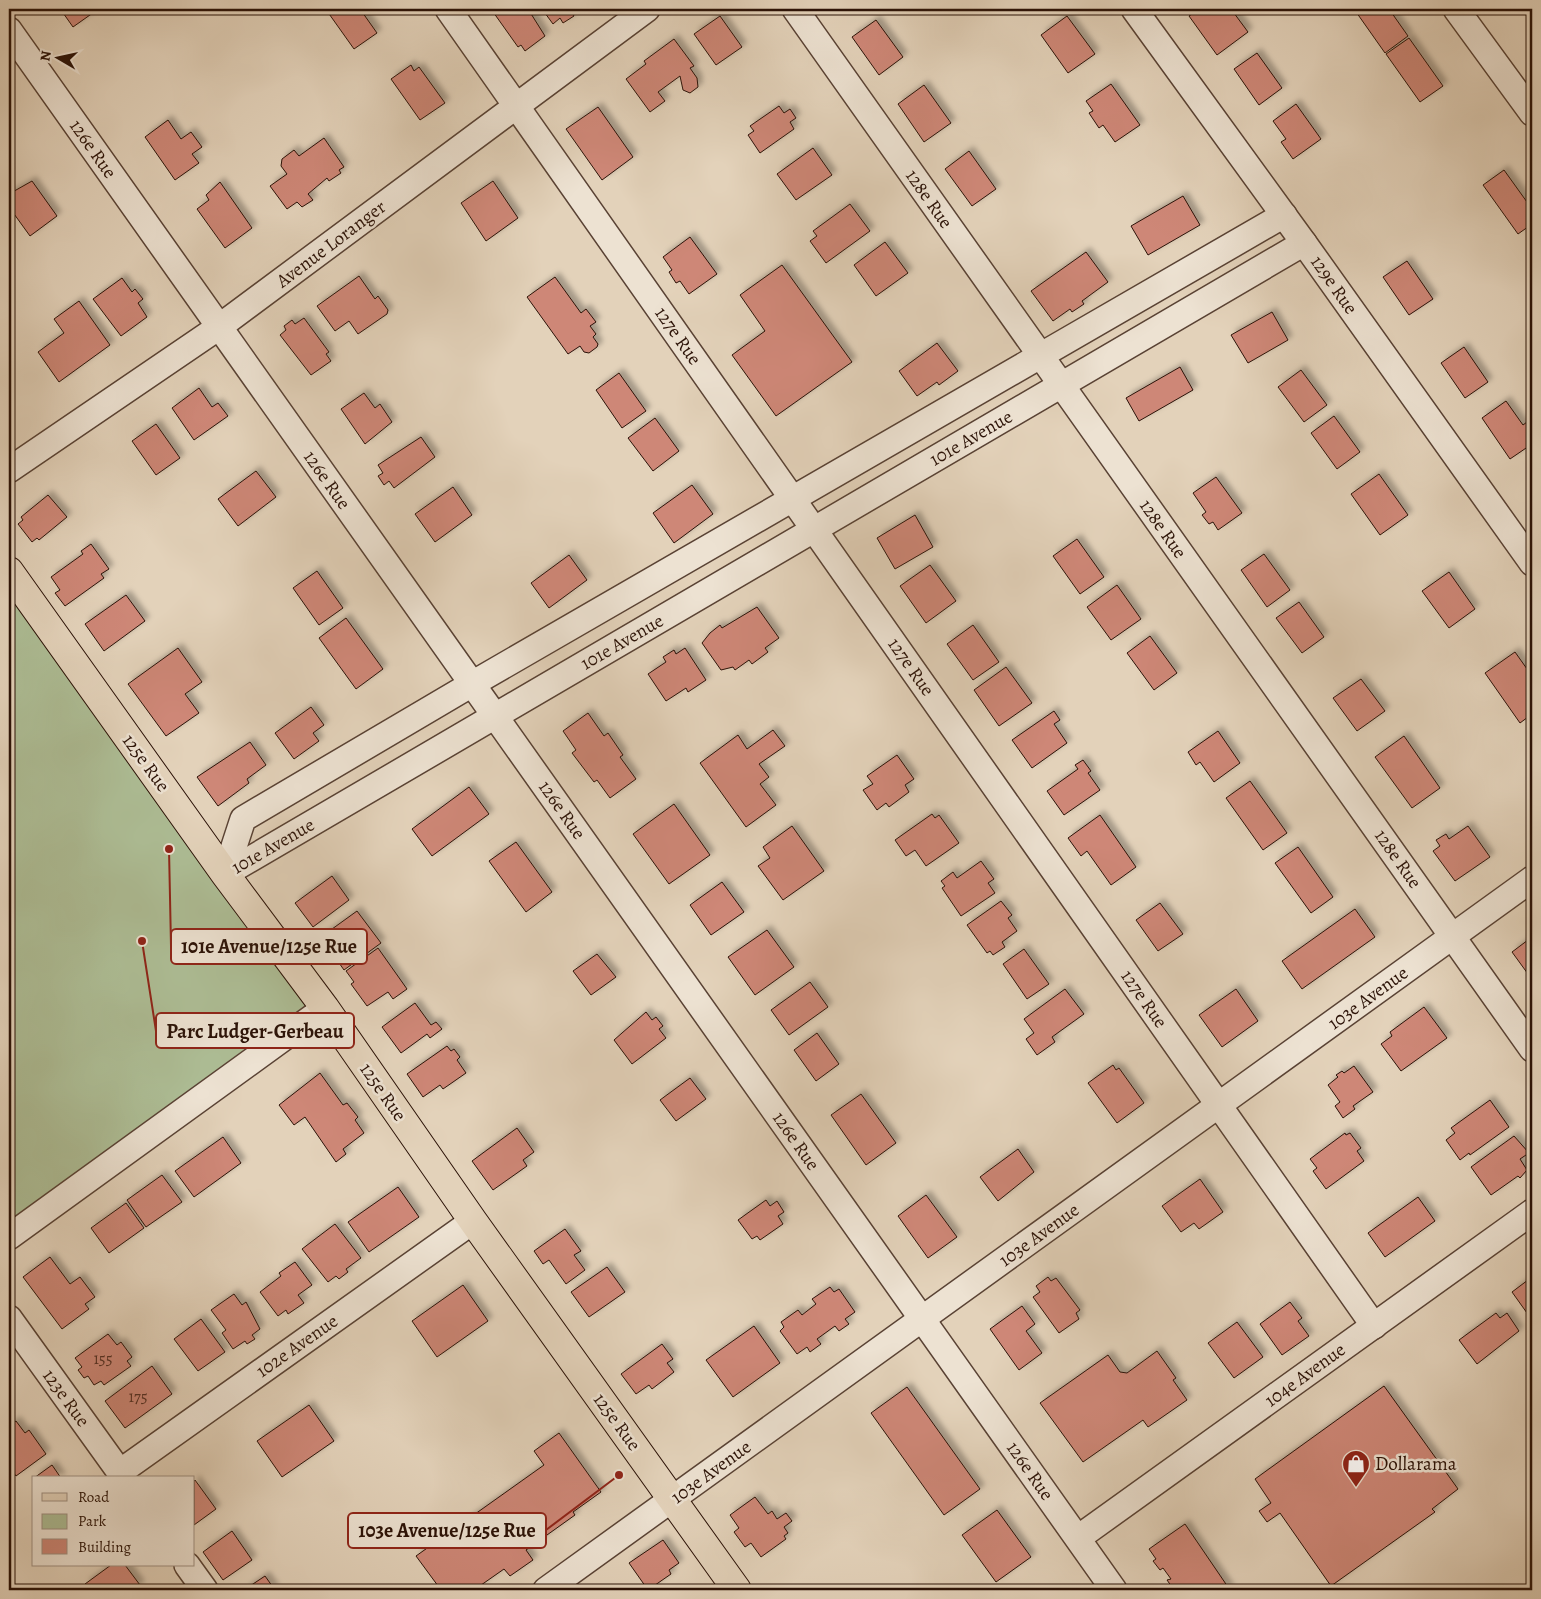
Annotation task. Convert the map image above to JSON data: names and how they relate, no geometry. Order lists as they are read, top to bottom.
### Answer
{
  "streets": {
    "main road": ["125e Rue"],
    "street": [
      "126e Rue",
      "128e Rue",
      "Avenue Loranger",
      "129e Rue",
      "127e Rue",
      "101e Avenue",
      "103e Avenue",
      "102e Avenue",
      "104e Avenue",
      "123e Rue"
    ]
  },
  "crossings": [
    ["126e Rue", "Avenue Loranger"],
    ["126e Rue", "101e Avenue"],
    ["126e Rue", "103e Avenue"],
    ["126e Rue", "104e Avenue"],
    ["128e Rue", "101e Avenue"],
    ["128e Rue", "103e Avenue"],
    ["Avenue Loranger", "127e Rue"],
    ["129e Rue", "101e Avenue"],
    ["127e Rue", "101e Avenue"],
    ["127e Rue", "103e Avenue"],
    ["127e Rue", "104e Avenue"],
    ["101e Avenue", "125e Rue"],
    ["125e Rue", "103e Avenue"],
    ["125e Rue", "102e Avenue"],
    ["102e Avenue", "123e Rue"]
  ],
  "places": {
    "other": ["101e Avenue/125e Rue", "Parc Ludger-Gerbeau", "103e Avenue/125e Rue"],
    "shop": ["Dollarama"]
  },
  "house_numbers": ["155", "175"],
  "legend": ["Road", "Park", "Building"],
  "north": "left"
}
